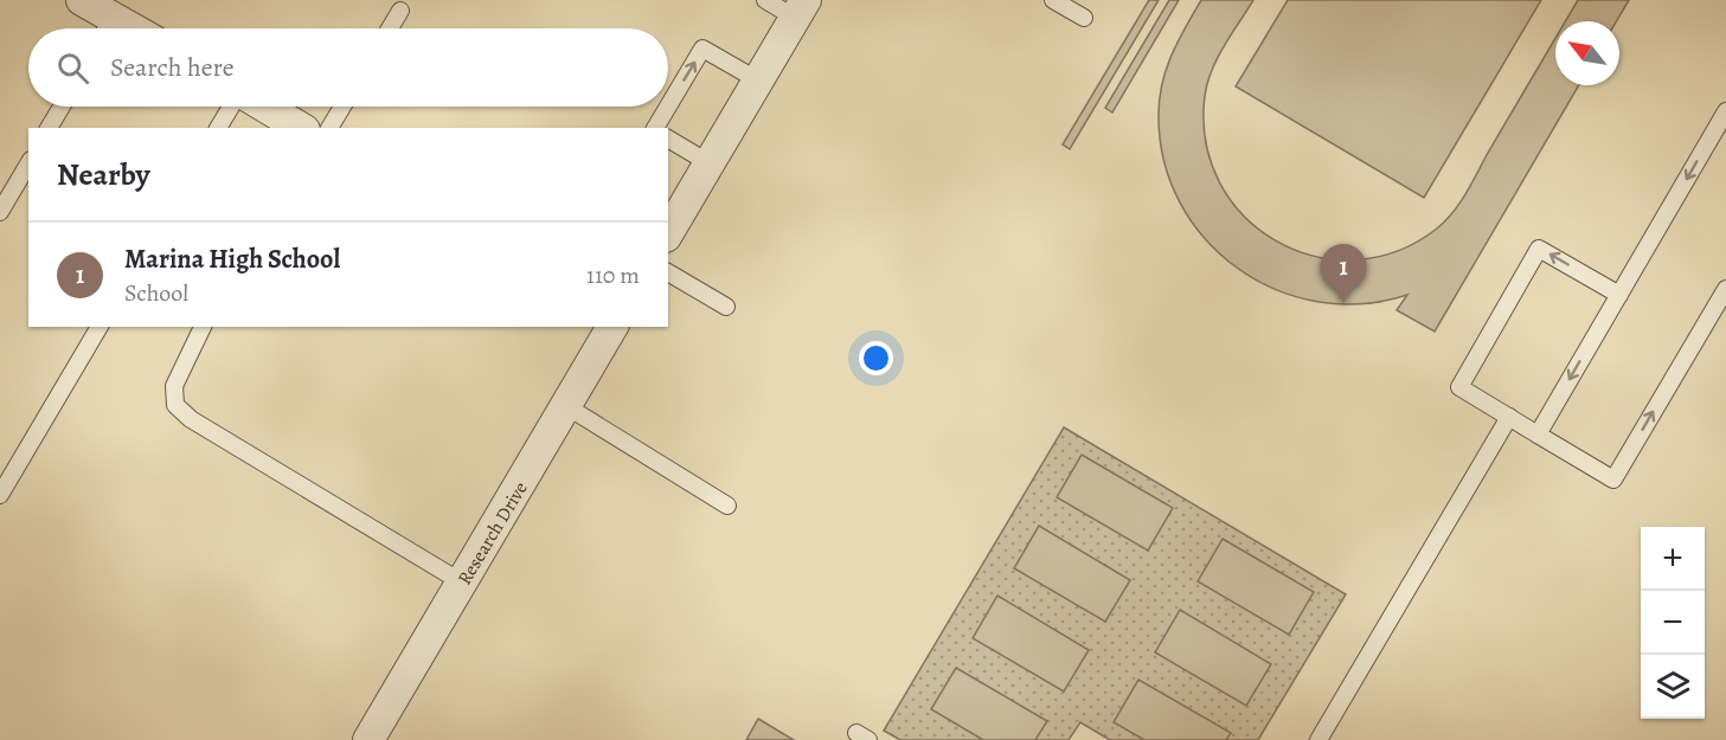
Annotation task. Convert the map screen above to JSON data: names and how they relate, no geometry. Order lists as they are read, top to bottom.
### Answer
{
  "streets": {
    "street": ["Research Drive"]
  },
  "north": "top left",
  "page": {
    "search": "Search here",
    "heading": "Nearby",
    "list": [
      {
        "mark": "1",
        "name": "Marina High School",
        "note": "School",
        "value": "110 m"
      }
    ],
    "pins": "1",
    "map_buttons": ["+", "−"]
  }
}
